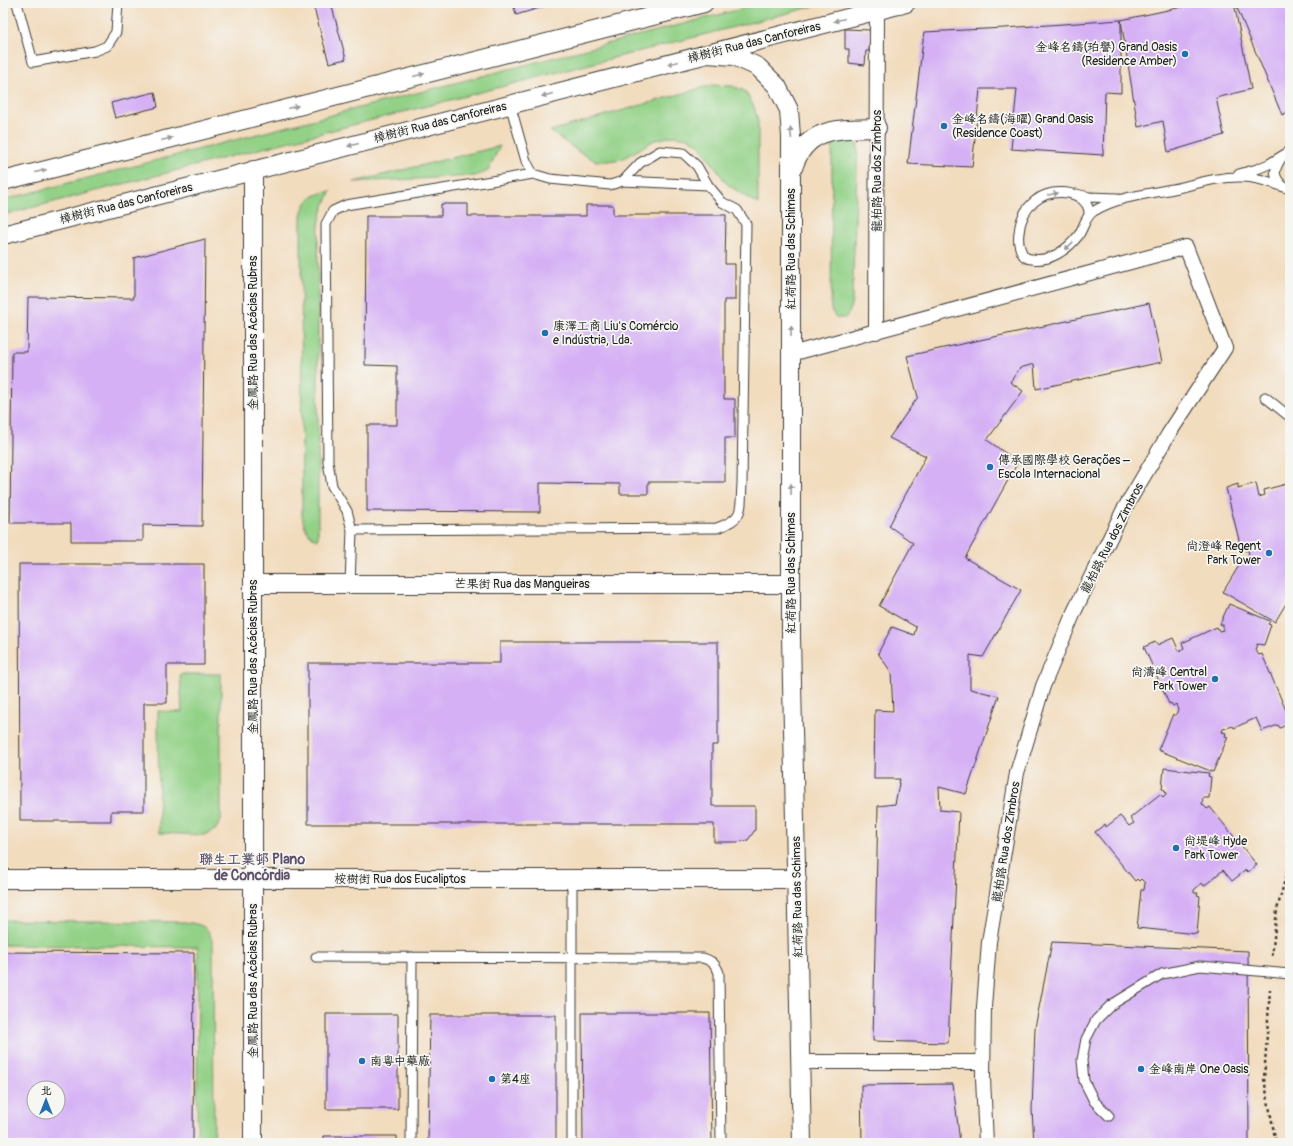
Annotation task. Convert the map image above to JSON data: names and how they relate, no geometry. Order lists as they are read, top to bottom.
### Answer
{
  "streets": {
    "street": [
      "樟樹街 Rua das Canforeiras",
      "龍柏路 Rua dos Zimbros",
      "紅荷路 Rua das Schimas",
      "金鳳路 Rua das Acácias Rubras",
      "芒果街 Rua das Mangueiras",
      "桉樹街 Rua dos Eucaliptos"
    ]
  },
  "crossings": [
    ["樟樹街 Rua das Canforeiras", "龍柏路 Rua dos Zimbros"],
    ["樟樹街 Rua das Canforeiras", "紅荷路 Rua das Schimas"],
    ["樟樹街 Rua das Canforeiras", "金鳳路 Rua das Acácias Rubras"],
    ["龍柏路 Rua dos Zimbros", "紅荷路 Rua das Schimas"],
    ["紅荷路 Rua das Schimas", "芒果街 Rua das Mangueiras"],
    ["紅荷路 Rua das Schimas", "桉樹街 Rua dos Eucaliptos"],
    ["金鳳路 Rua das Acácias Rubras", "芒果街 Rua das Mangueiras"],
    ["金鳳路 Rua das Acácias Rubras", "桉樹街 Rua dos Eucaliptos"]
  ],
  "one_way": ["紅荷路 Rua das Schimas"],
  "districts": ["聯生工業邨 Plano de Concórdia"],
  "places": [
    "金峰名鑄(珀譽) Grand Oasis (Residence Amber)",
    "金峰名鑄(海曜) Grand Oasis (Residence Coast)",
    "康澤工商 Liu's Comércio e Indústria, Lda.",
    "傳承國際學校 Gerações – Escola Internacional",
    "尚澄峰 Regent Park Tower",
    "尚濤峰 Central Park Tower",
    "尚堤峰 Hyde Park Tower",
    "南粵中藥廠",
    "金峰南岸 One Oasis",
    "第4座"
  ],
  "north": "top"
}
